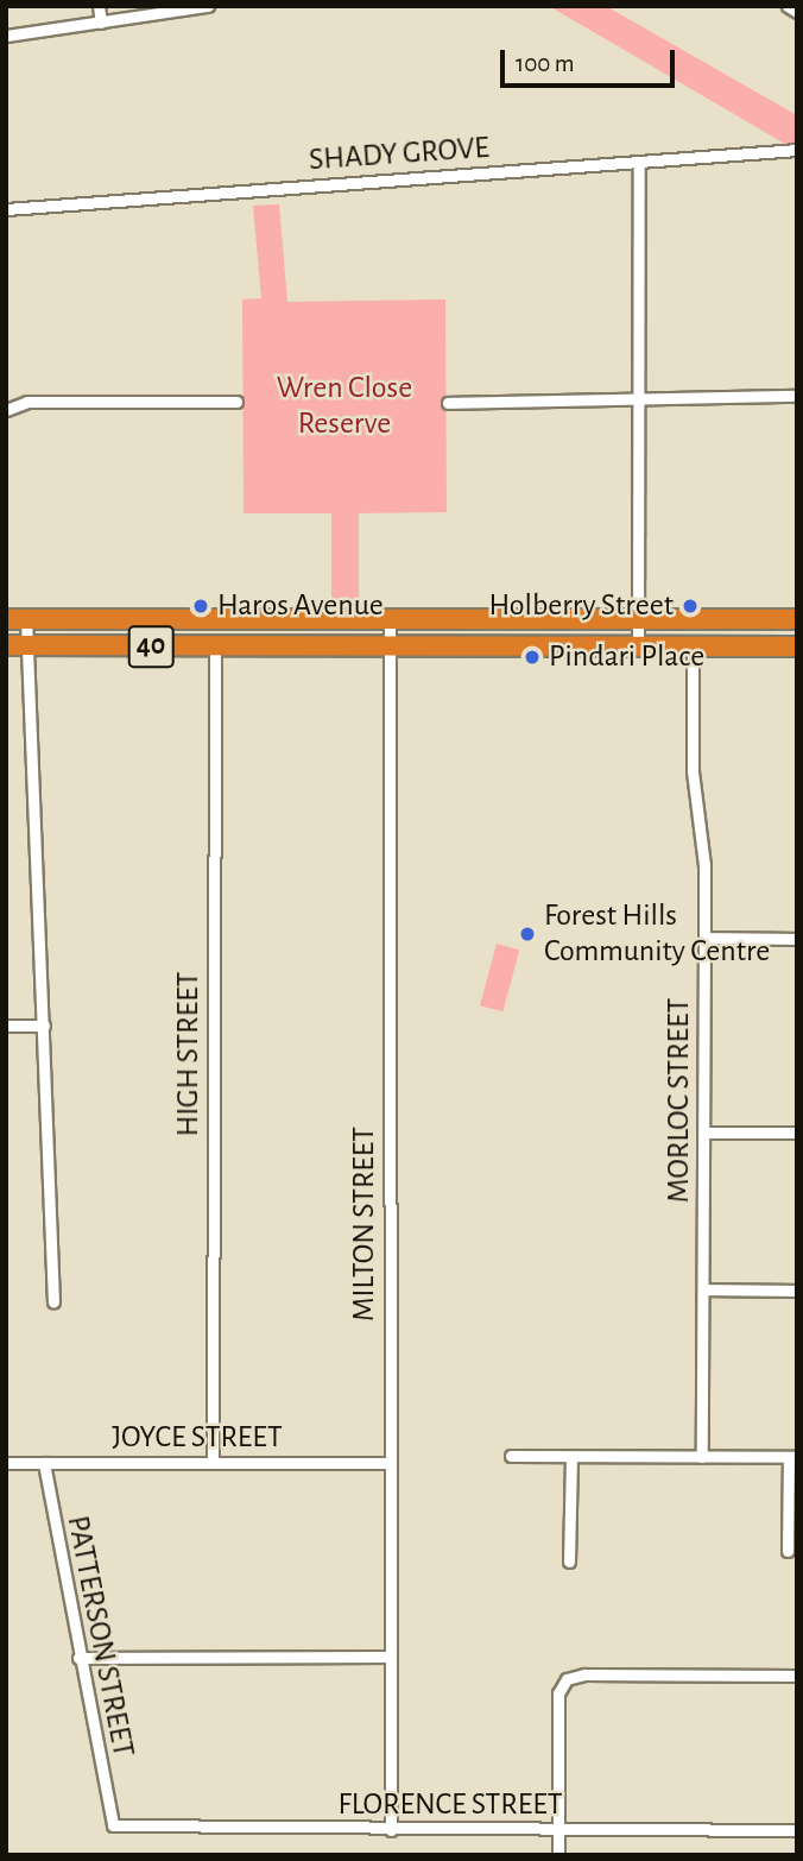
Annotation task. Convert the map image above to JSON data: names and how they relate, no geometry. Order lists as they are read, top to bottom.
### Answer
{
  "streets": {
    "highway": ["40"],
    "street": [
      "SHADY GROVE",
      "HIGH STREET",
      "MORLOC STREET",
      "MILTON STREET",
      "JOYCE STREET",
      "PATTERSON STREET",
      "FLORENCE STREET"
    ]
  },
  "crossings": [
    ["40", "HIGH STREET"],
    ["40", "MORLOC STREET"],
    ["40", "MILTON STREET"],
    ["HIGH STREET", "JOYCE STREET"],
    ["MILTON STREET", "JOYCE STREET"],
    ["MILTON STREET", "FLORENCE STREET"],
    ["JOYCE STREET", "PATTERSON STREET"],
    ["PATTERSON STREET", "FLORENCE STREET"]
  ],
  "parks": ["Wren Close Reserve"],
  "places": [
    "Haros Avenue",
    "Holberry Street",
    "Pindari Place",
    "Forest Hills Community Centre"
  ],
  "scale_bar": "100 m"
}
